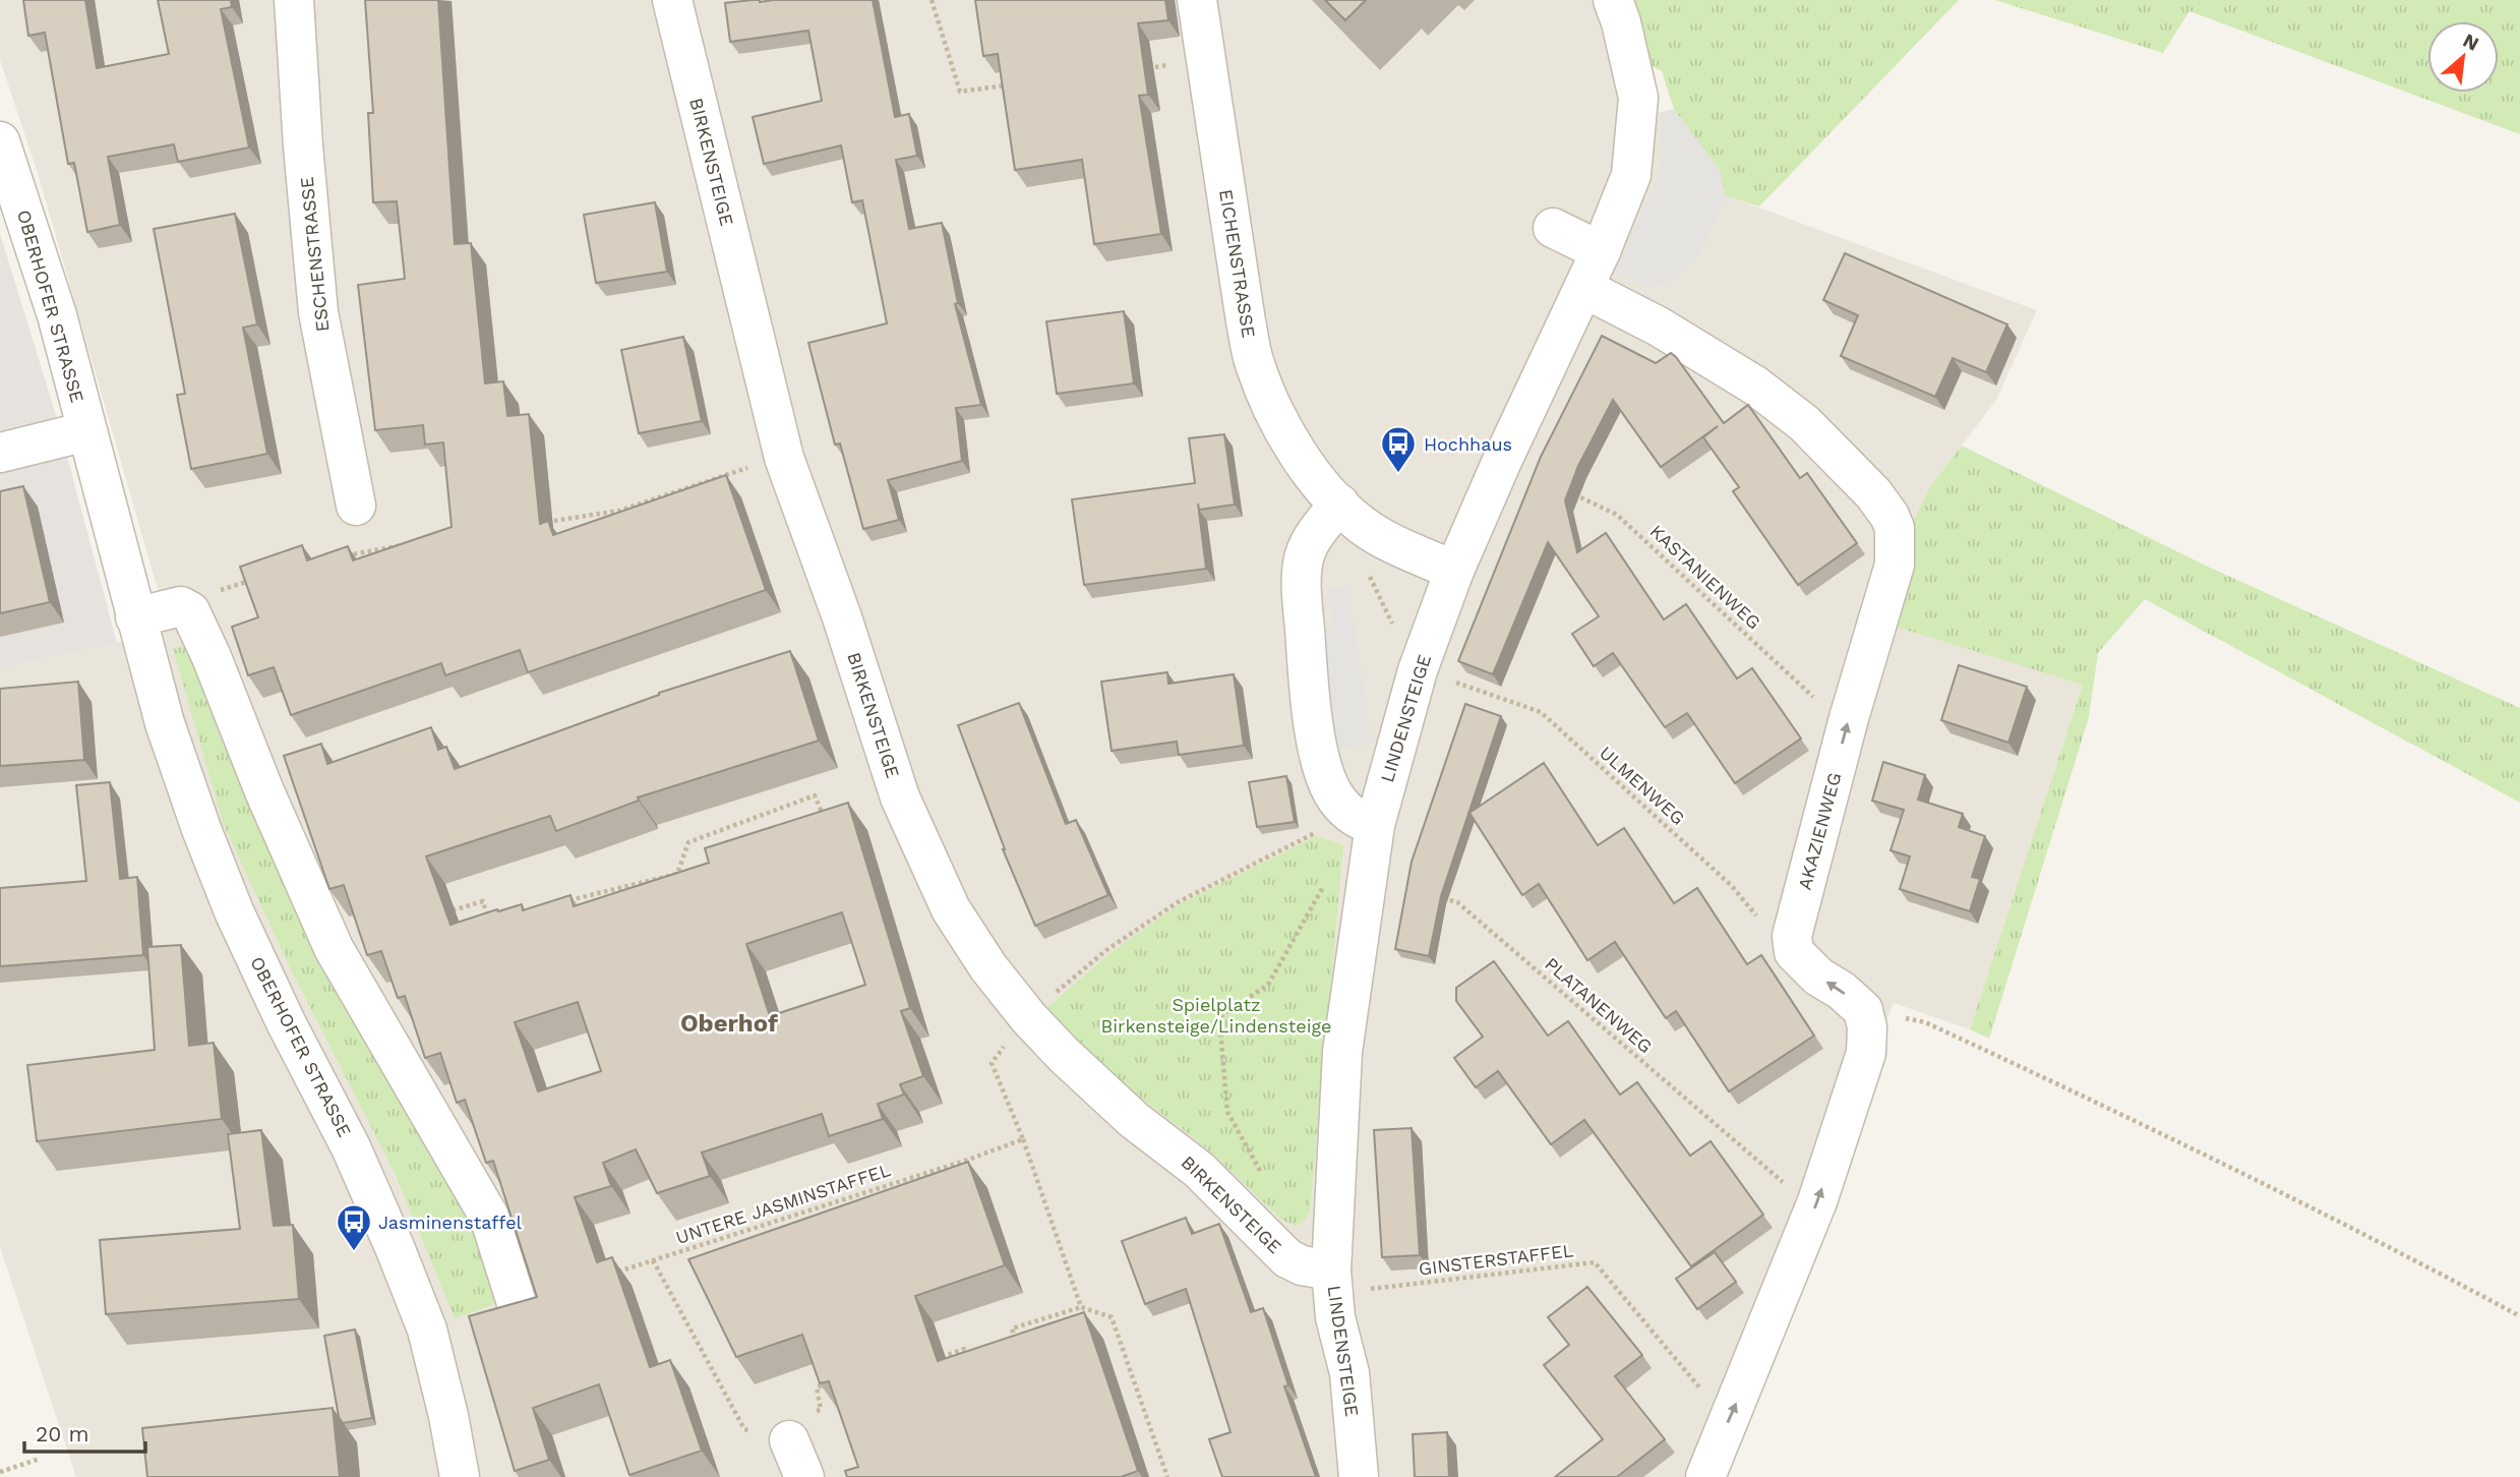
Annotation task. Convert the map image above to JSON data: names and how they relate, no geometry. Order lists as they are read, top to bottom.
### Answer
{
  "streets": {
    "street": [
      "BIRKENSTEIGE",
      "ESCHENSTRASSE",
      "EICHENSTRASSE",
      "OBERHOFER STRASSE",
      "LINDENSTEIGE",
      "AKAZIENWEG"
    ],
    "path": [
      "KASTANIENWEG",
      "ULMENWEG",
      "PLATANENWEG",
      "UNTERE JASMINSTAFFEL",
      "GINSTERSTAFFEL"
    ]
  },
  "crossings": [
    ["BIRKENSTEIGE", "LINDENSTEIGE"],
    ["EICHENSTRASSE", "LINDENSTEIGE"],
    ["LINDENSTEIGE", "AKAZIENWEG"]
  ],
  "one_way": ["AKAZIENWEG"],
  "districts": ["Oberhof"],
  "parks": ["Spielplatz Birkensteige/Lindensteige"],
  "places": {
    "bus stop": ["Hochhaus", "Jasminenstaffel"]
  },
  "scale_bar": "20 m",
  "north": "top right"
}
